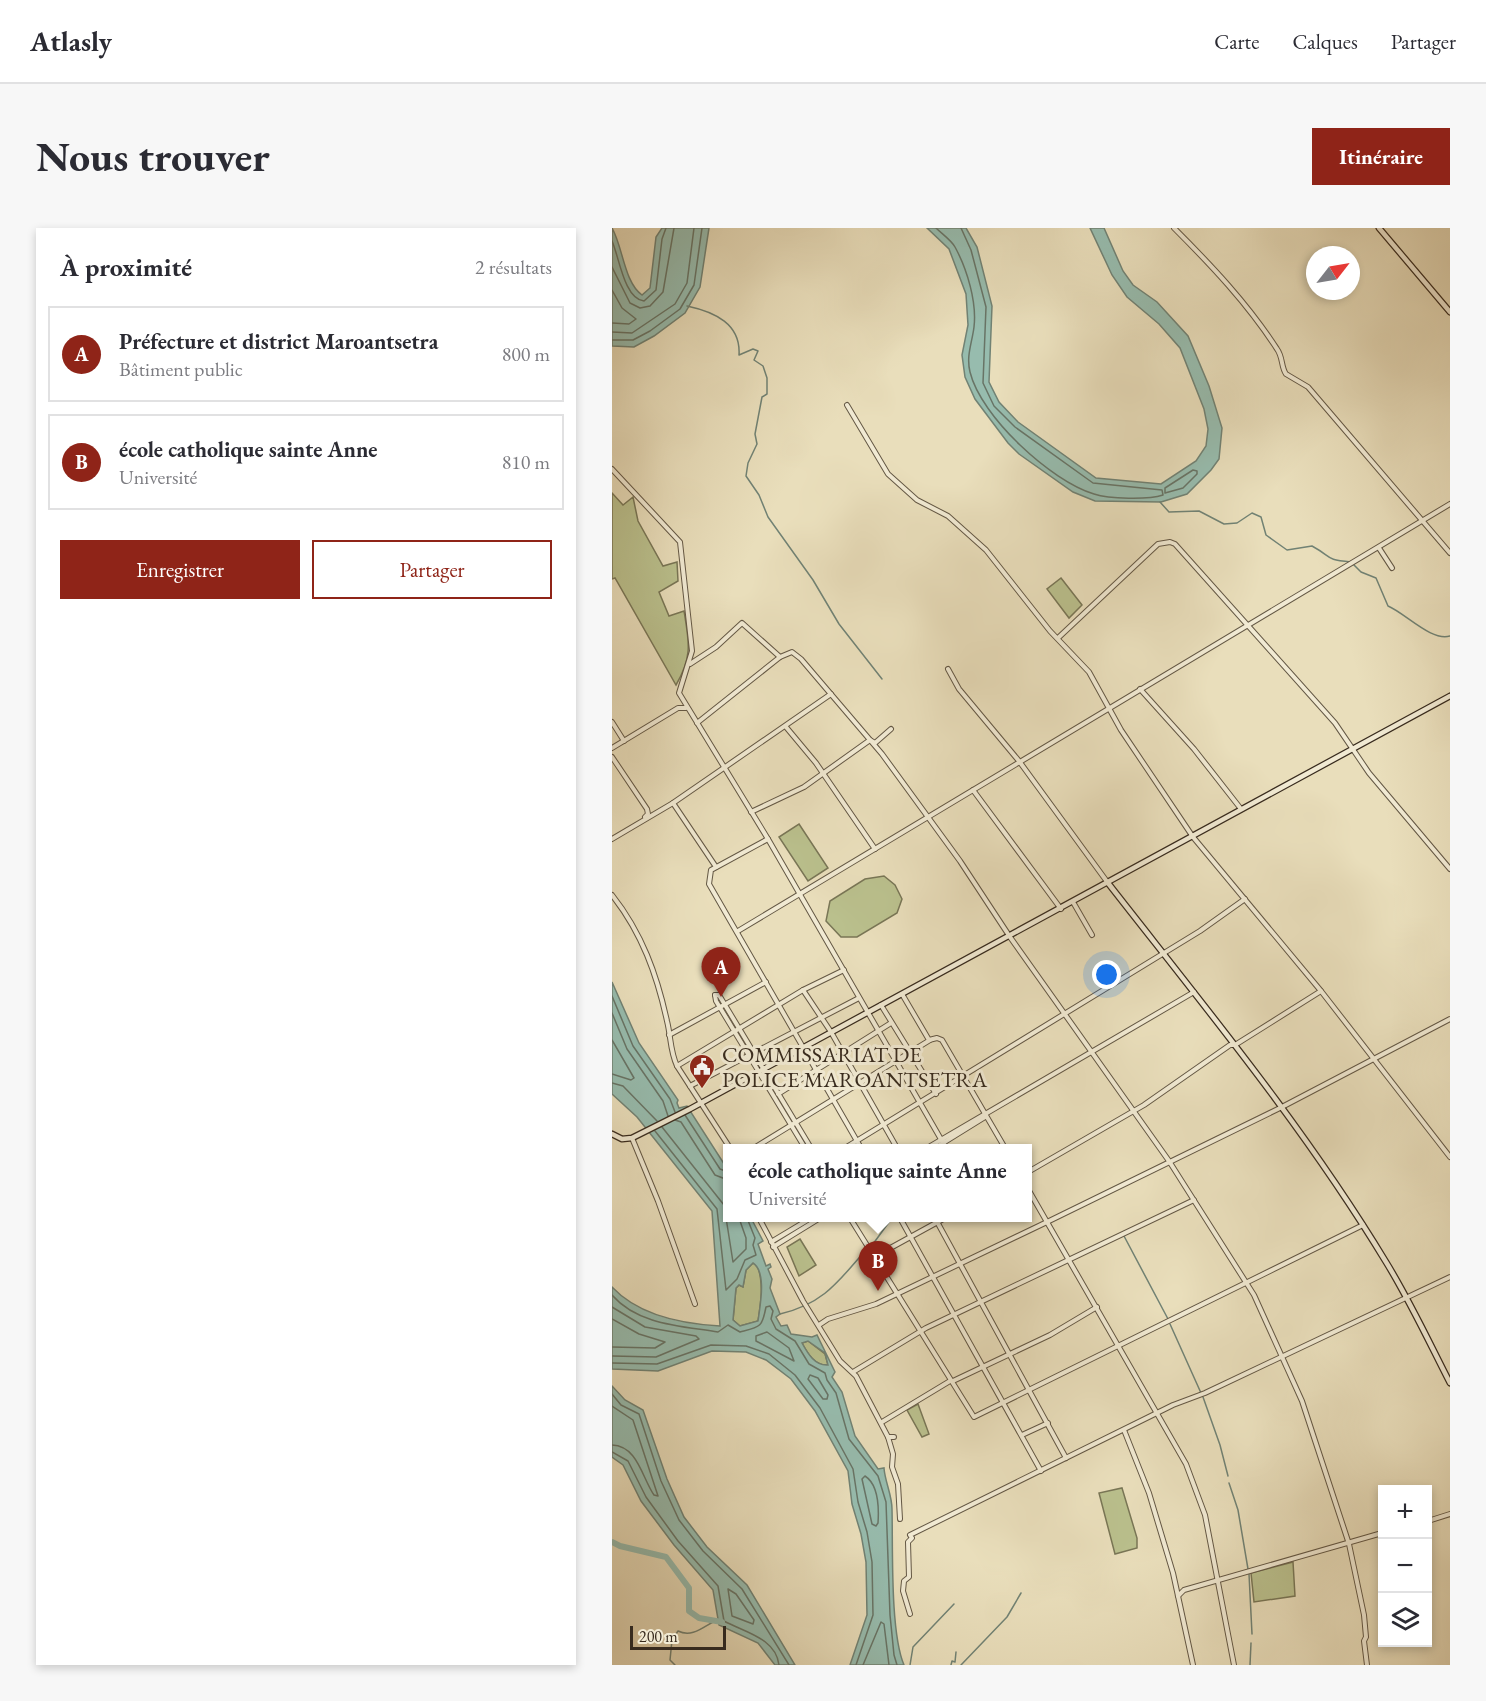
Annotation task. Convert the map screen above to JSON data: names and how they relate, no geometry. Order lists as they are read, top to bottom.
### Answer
{
  "places": {
    "public building": ["COMMISSARIAT DE POLICE MAROANTSETRA"]
  },
  "scale_bar": "200 m",
  "north": "top right",
  "page": {
    "header": "Atlasly",
    "nav": ["Carte", "Calques", "Partager"],
    "buttons": [
      "Itinéraire",
      ["Enregistrer", "Partager"]
    ],
    "title": "Nous trouver",
    "heading": ["À proximité", "2 résultats"],
    "list": [
      {
        "mark": "A",
        "name": "Préfecture et district Maroantsetra",
        "note": "Bâtiment public",
        "value": "800 m"
      },
      {
        "mark": "B",
        "name": "école catholique sainte Anne",
        "note": "Université",
        "value": "810 m"
      }
    ],
    "pins": ["A", "B"],
    "popup": ["école catholique sainte Anne", "Université"],
    "map_buttons": ["+", "−"],
    "scale": "200 m"
  }
}
